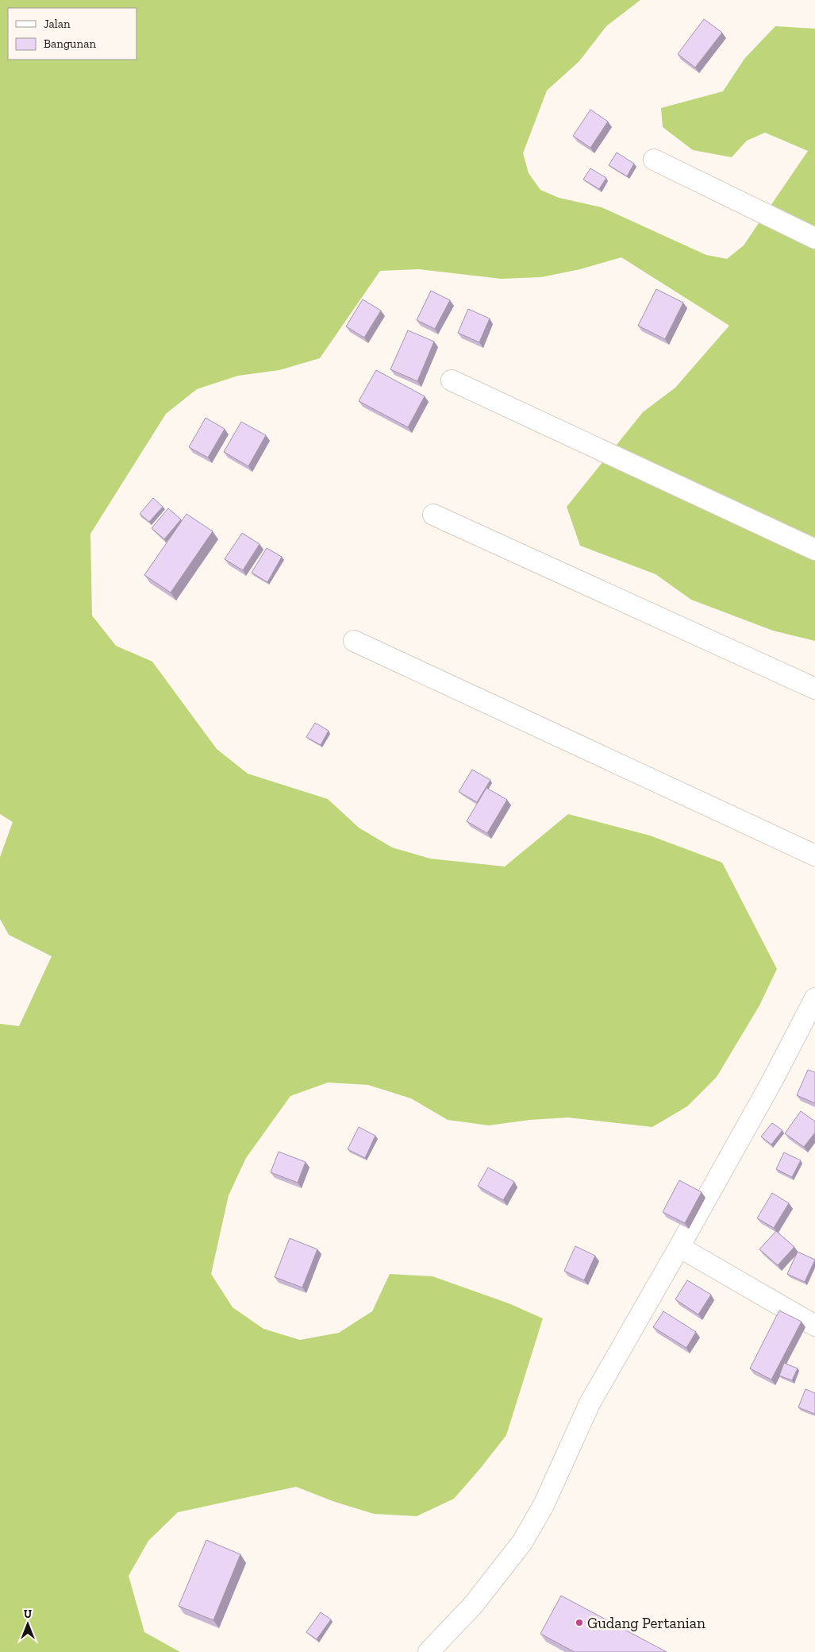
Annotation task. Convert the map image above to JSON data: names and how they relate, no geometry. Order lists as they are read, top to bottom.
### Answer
{
  "places": ["Gudang Pertanian"],
  "legend": ["Jalan", "Bangunan"],
  "north": "top"
}
